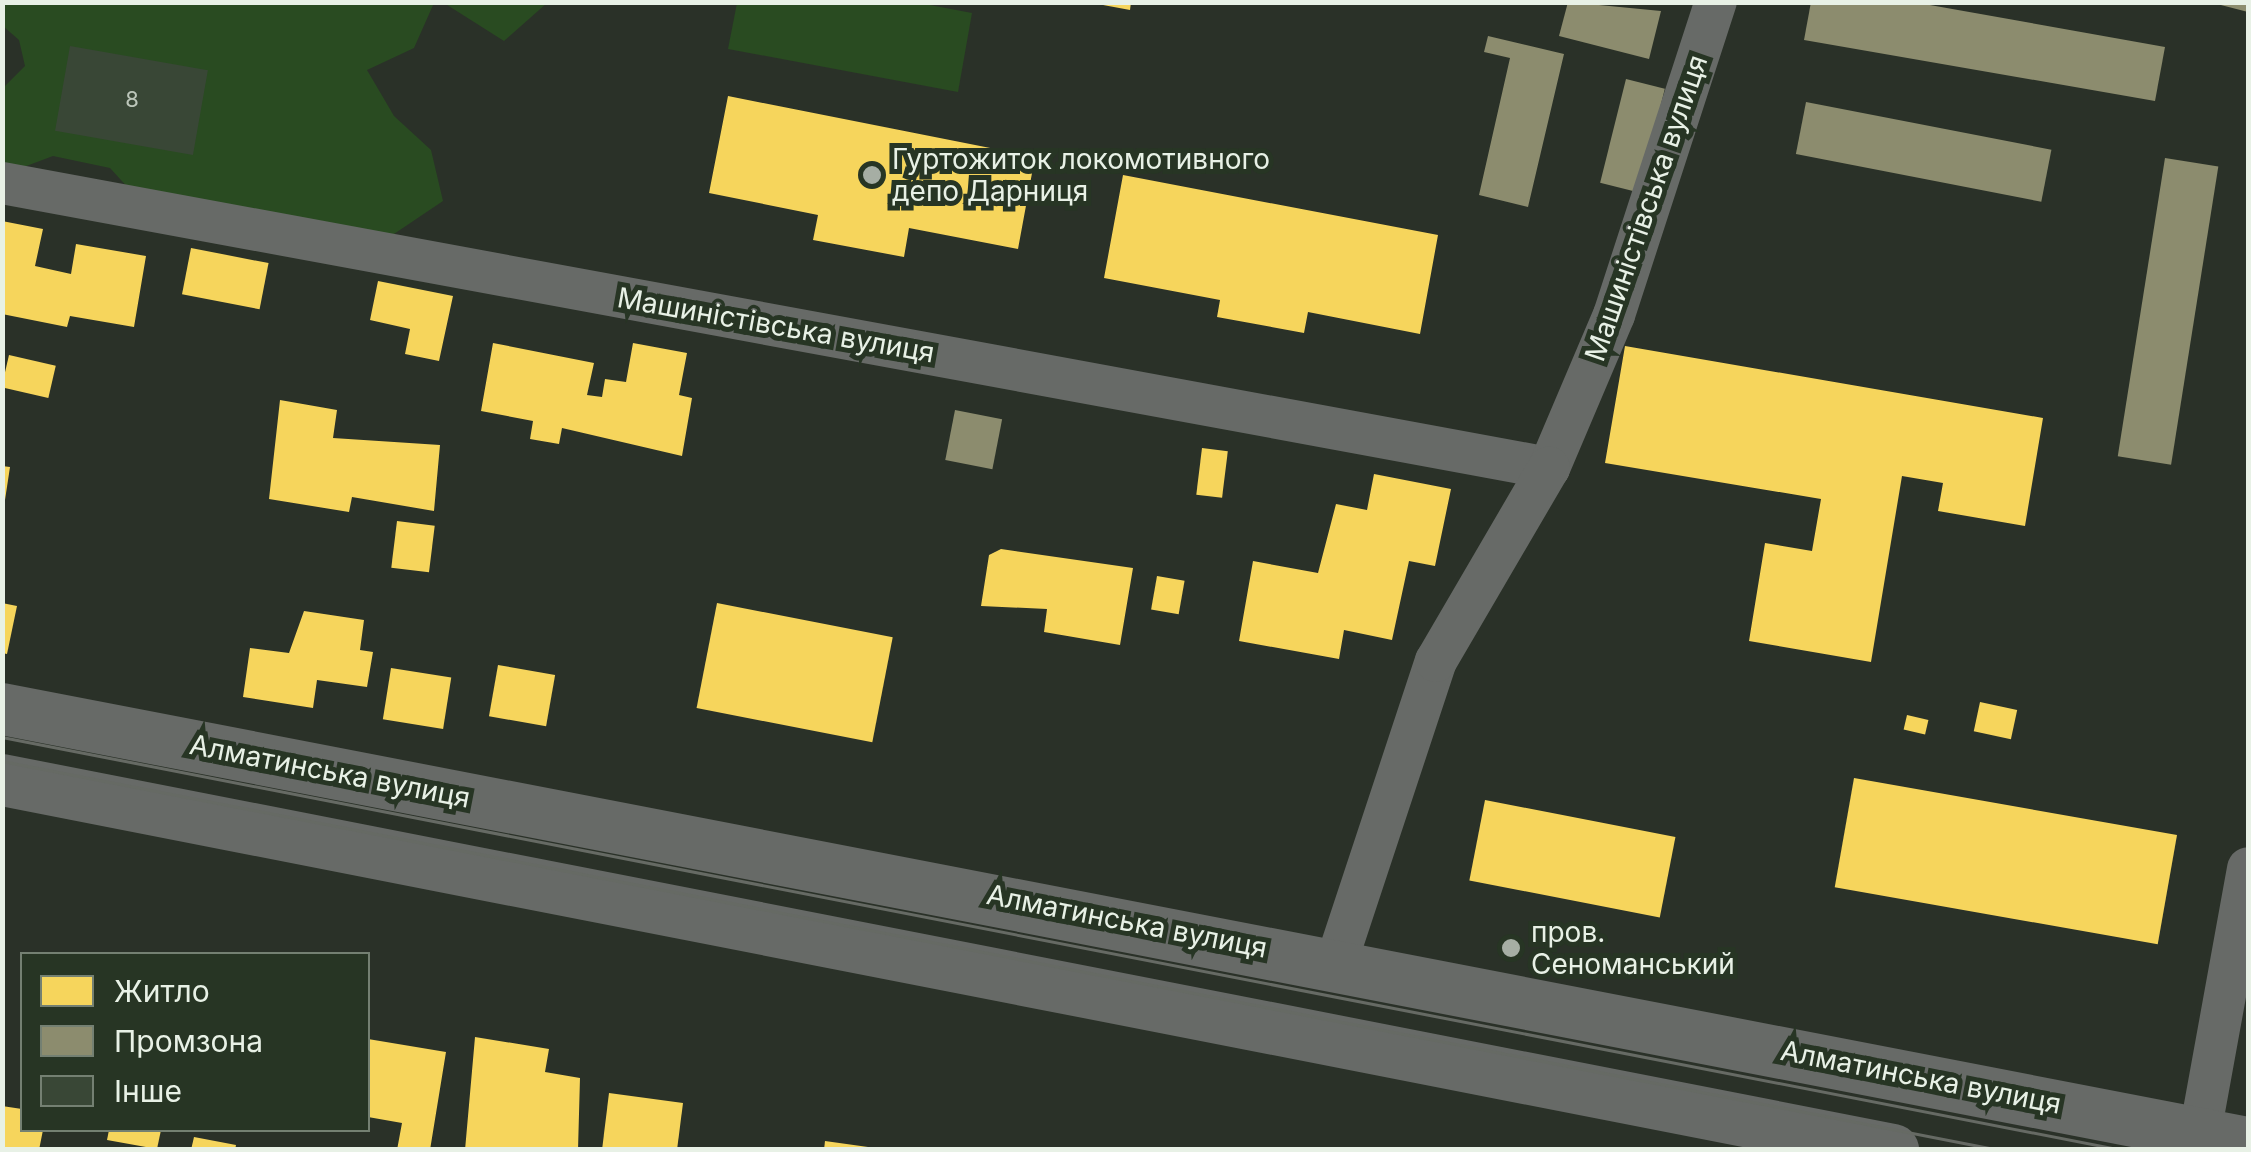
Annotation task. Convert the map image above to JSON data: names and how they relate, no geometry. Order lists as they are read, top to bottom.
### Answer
{
  "streets": {
    "street": ["Машиністівська вулиця", "Алматинська вулиця"]
  },
  "crossings": [
    ["Машиністівська вулиця", "Алматинська вулиця"]
  ],
  "places": ["Гуртожиток локомотивного депо Дарниця", "пров. Сеноманський"],
  "house_numbers": ["8"],
  "legend": ["Житло", "Промзона", "Інше"]
}
